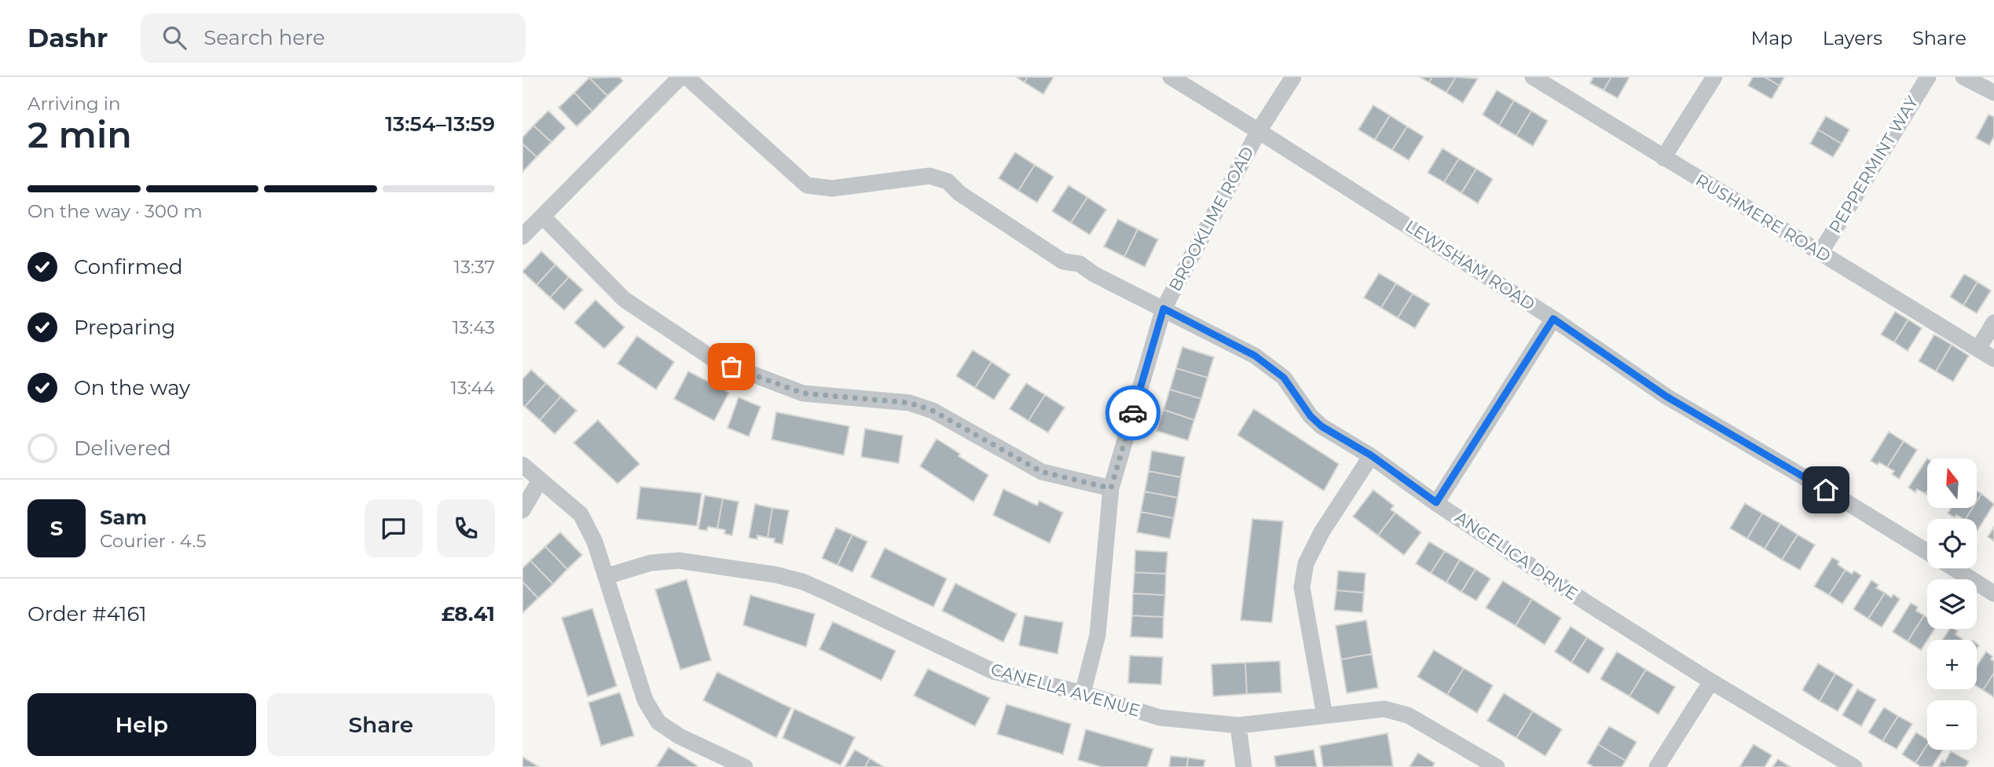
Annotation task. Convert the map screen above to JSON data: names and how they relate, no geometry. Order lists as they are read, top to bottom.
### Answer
{
  "streets": {
    "street": [
      "PEPPERMINT WAY",
      "RUSHMERE ROAD",
      "BROOKLIME ROAD",
      "LEWISHAM ROAD",
      "ANGELICA DRIVE",
      "CANELLA AVENUE"
    ]
  },
  "crossings": [
    ["PEPPERMINT WAY", "RUSHMERE ROAD"],
    ["BROOKLIME ROAD", "LEWISHAM ROAD"],
    ["BROOKLIME ROAD", "ANGELICA DRIVE"],
    ["BROOKLIME ROAD", "CANELLA AVENUE"]
  ],
  "north": "top",
  "page": {
    "header": "Dashr",
    "search": "Search here",
    "nav": ["Map", "Layers", "Share"],
    "heading": ["2 min", "Arriving in", "13:54–13:59"],
    "panel": [
      "Sam",
      "Courier · 4.5",
      "Order #4161",
      "£8.41"
    ],
    "bar": "On the way · 300 m",
    "list": [
      ["Confirmed", "13:37"],
      ["Preparing", "13:43"],
      ["On the way", "13:44"],
      "Delivered"
    ],
    "map_buttons": ["+", "−"],
    "round": "S",
    "buttons": ["Help", "Share"]
  }
}
